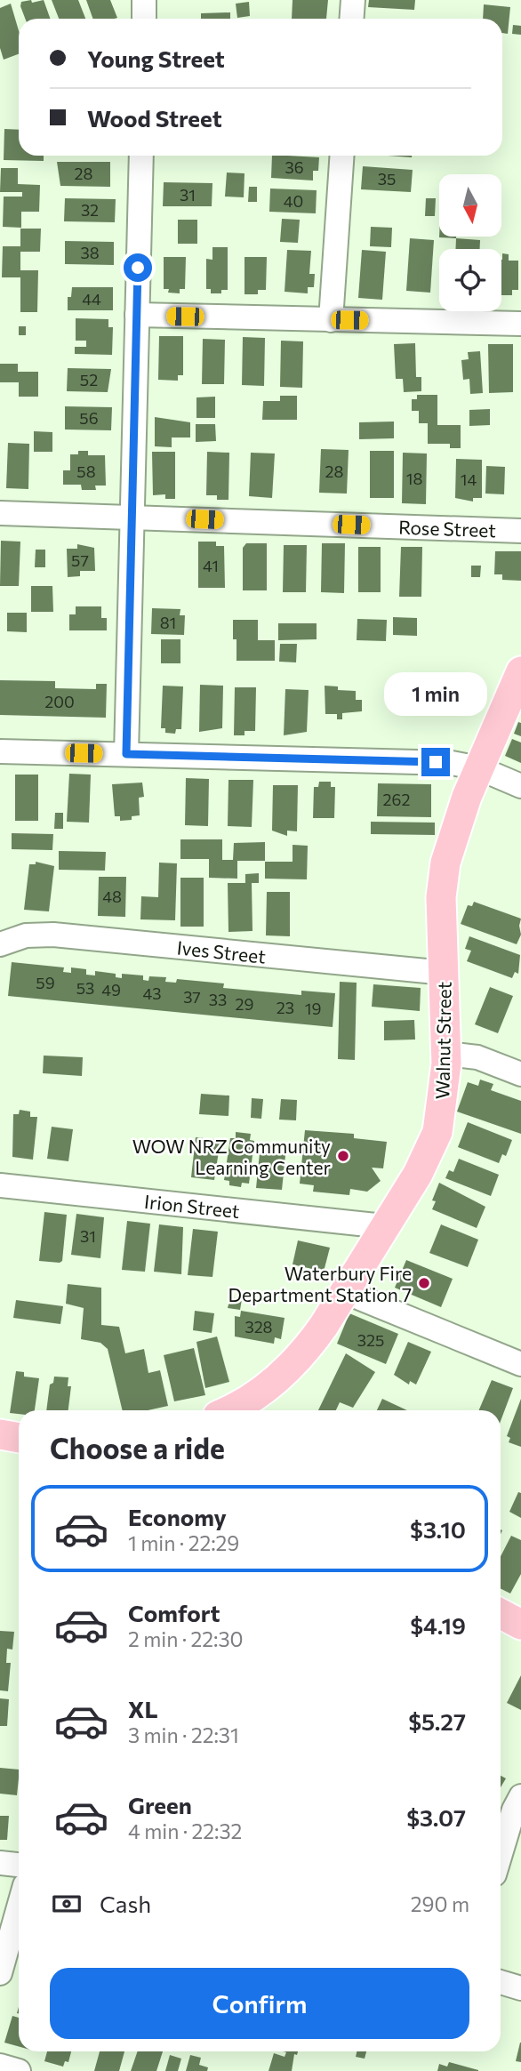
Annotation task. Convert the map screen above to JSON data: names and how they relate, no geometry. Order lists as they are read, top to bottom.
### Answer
{
  "streets": {
    "main road": ["Walnut Street"],
    "street": ["Rose Street", "Ives Street", "Irion Street"]
  },
  "crossings": [
    ["Ives Street", "Walnut Street"],
    ["Walnut Street", "Irion Street"]
  ],
  "places": ["WOW NRZ Community Learning Center", "Waterbury Fire Department Station 7"],
  "house_numbers": [
    "36",
    "28",
    "35",
    "31",
    "40",
    "32",
    "38",
    "44",
    "52",
    "56",
    "58",
    "28",
    "18",
    "14",
    "57",
    "41",
    "81",
    "200",
    "262",
    "48",
    "59",
    "53",
    "49",
    "43",
    "37",
    "33",
    "29",
    "23",
    "19",
    "31",
    "328",
    "325"
  ],
  "north": "bottom",
  "page": {
    "banner": ["Young Street", "Wood Street"],
    "bubble": "1 min",
    "heading": "Choose a ride",
    "list": [
      {
        "name": "Economy",
        "note": "1 min · 22:29",
        "value": "$3.10"
      },
      {
        "name": "Comfort",
        "note": "2 min · 22:30",
        "value": "$4.19"
      },
      {
        "name": "XL",
        "note": "3 min · 22:31",
        "value": "$5.27"
      },
      {
        "name": "Green",
        "note": "4 min · 22:32",
        "value": "$3.07"
      }
    ],
    "pay": ["Cash", "290 m"],
    "buttons": "Confirm"
  }
}
